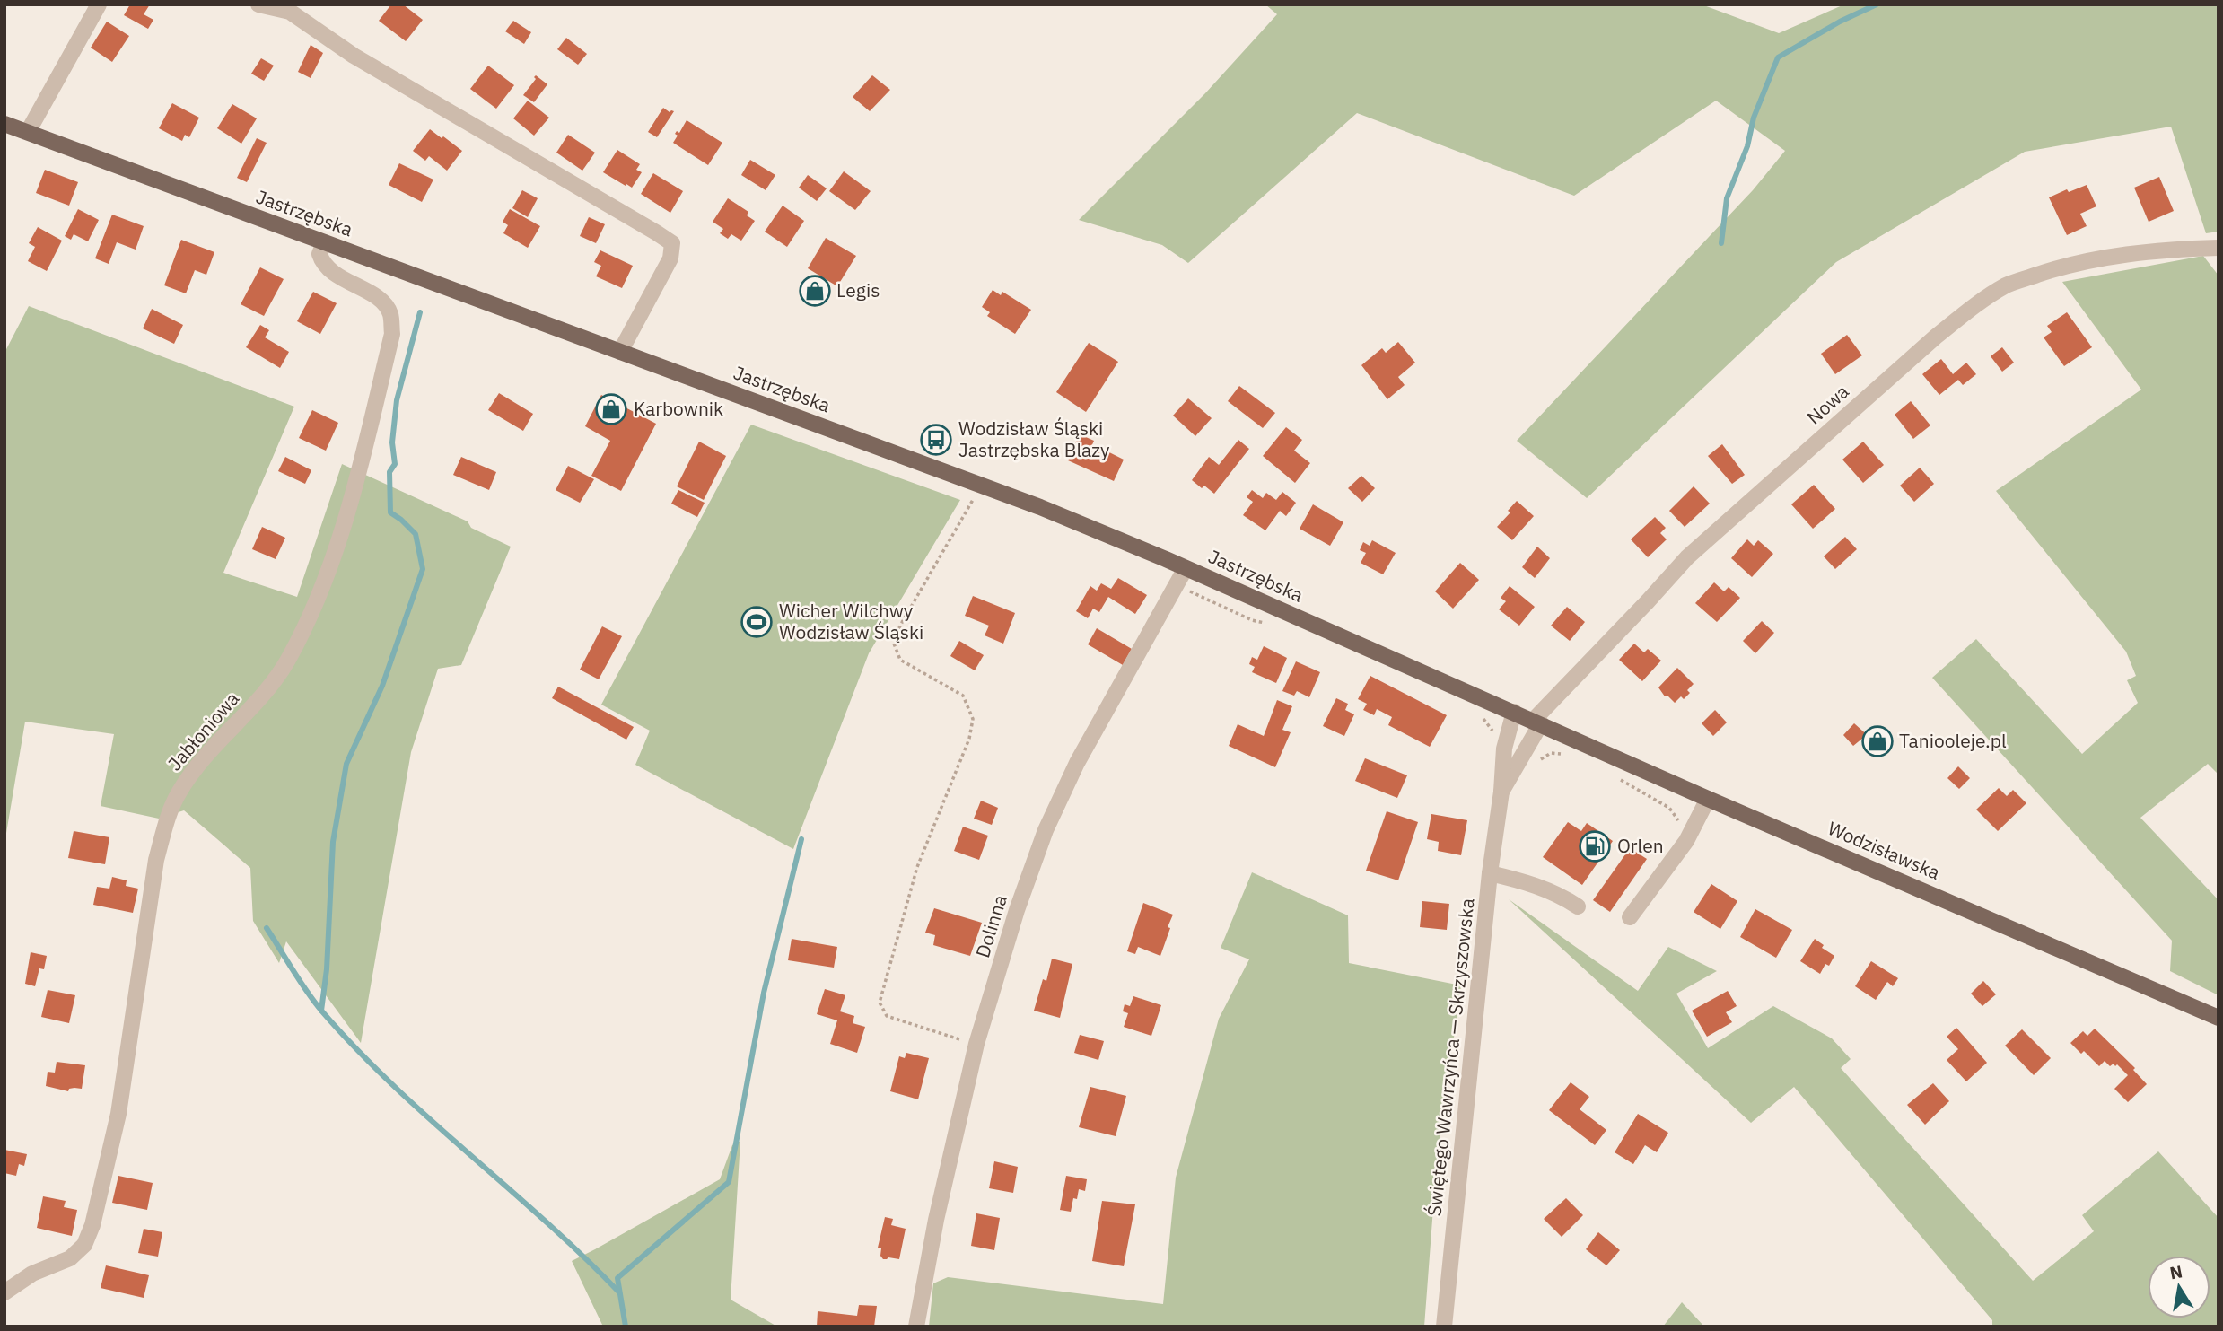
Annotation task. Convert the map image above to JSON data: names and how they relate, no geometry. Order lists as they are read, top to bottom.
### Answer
{
  "streets": {
    "main road": ["Jastrzębska", "Wodzisławska"],
    "street": [
      "Nowa",
      "Jabłoniowa",
      "Dolinna",
      "Świętego Wawrzyńca — Skrzyszowska"
    ]
  },
  "crossings": [
    ["Jastrzębska", "Nowa"],
    ["Jastrzębska", "Jabłoniowa"],
    ["Jastrzębska", "Wodzisławska"],
    ["Jastrzębska", "Dolinna"],
    ["Jastrzębska", "Świętego Wawrzyńca — Skrzyszowska"],
    ["Nowa", "Wodzisławska"],
    ["Nowa", "Świętego Wawrzyńca — Skrzyszowska"]
  ],
  "places": {
    "shop": ["Legis", "Karbownik", "Taniooleje.pl"],
    "bus stop": ["Wodzisław Śląski Jastrzębska Blazy"],
    "sports": ["Wicher Wilchwy Wodzisław Śląski"],
    "fuel station": ["Orlen"]
  },
  "north": "top"
}
